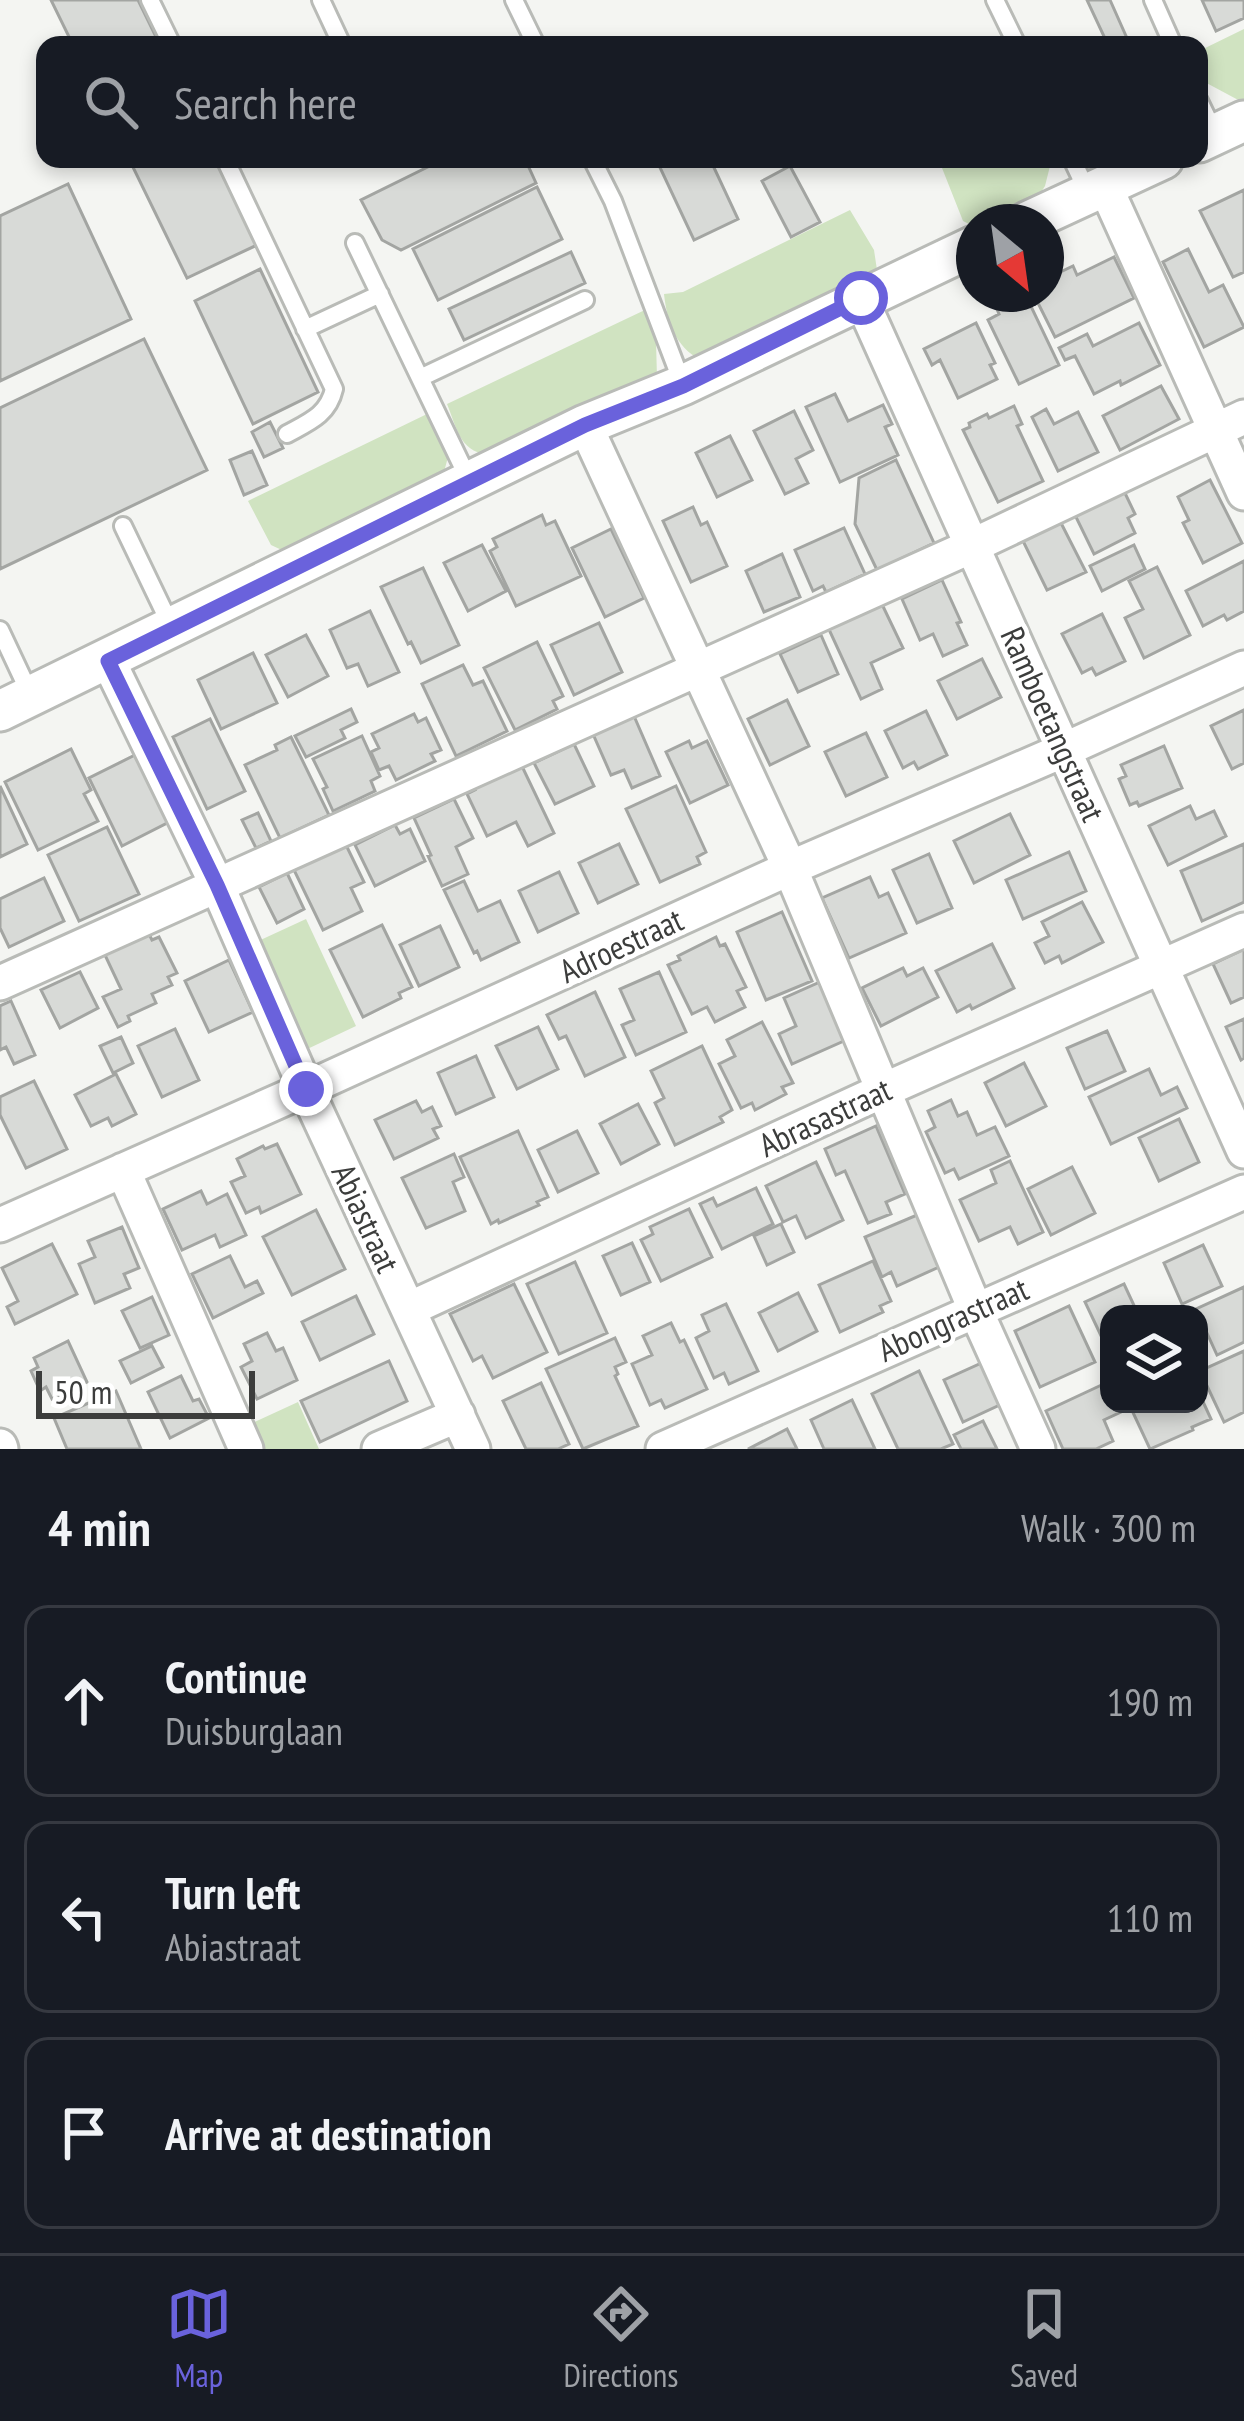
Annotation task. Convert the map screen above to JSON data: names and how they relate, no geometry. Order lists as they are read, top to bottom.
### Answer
{
  "streets": {
    "street": [
      "Ramboetangstraat",
      "Adroestraat",
      "Abrasastraat",
      "Abiastraat",
      "Abongrastraat"
    ]
  },
  "crossings": [
    ["Ramboetangstraat", "Adroestraat"],
    ["Ramboetangstraat", "Abrasastraat"],
    ["Adroestraat", "Abiastraat"],
    ["Abrasastraat", "Abiastraat"]
  ],
  "scale_bar": "50 m",
  "north": "bottom right",
  "page": {
    "search": "Search here",
    "scale": "50 m",
    "heading": ["4 min", "Walk · 300 m"],
    "list": [
      ["Continue", "Duisburglaan", "190 m"],
      ["Turn left", "Abiastraat", "110 m"],
      "Arrive at destination"
    ],
    "nav": ["Map", "Directions", "Saved"]
  }
}
